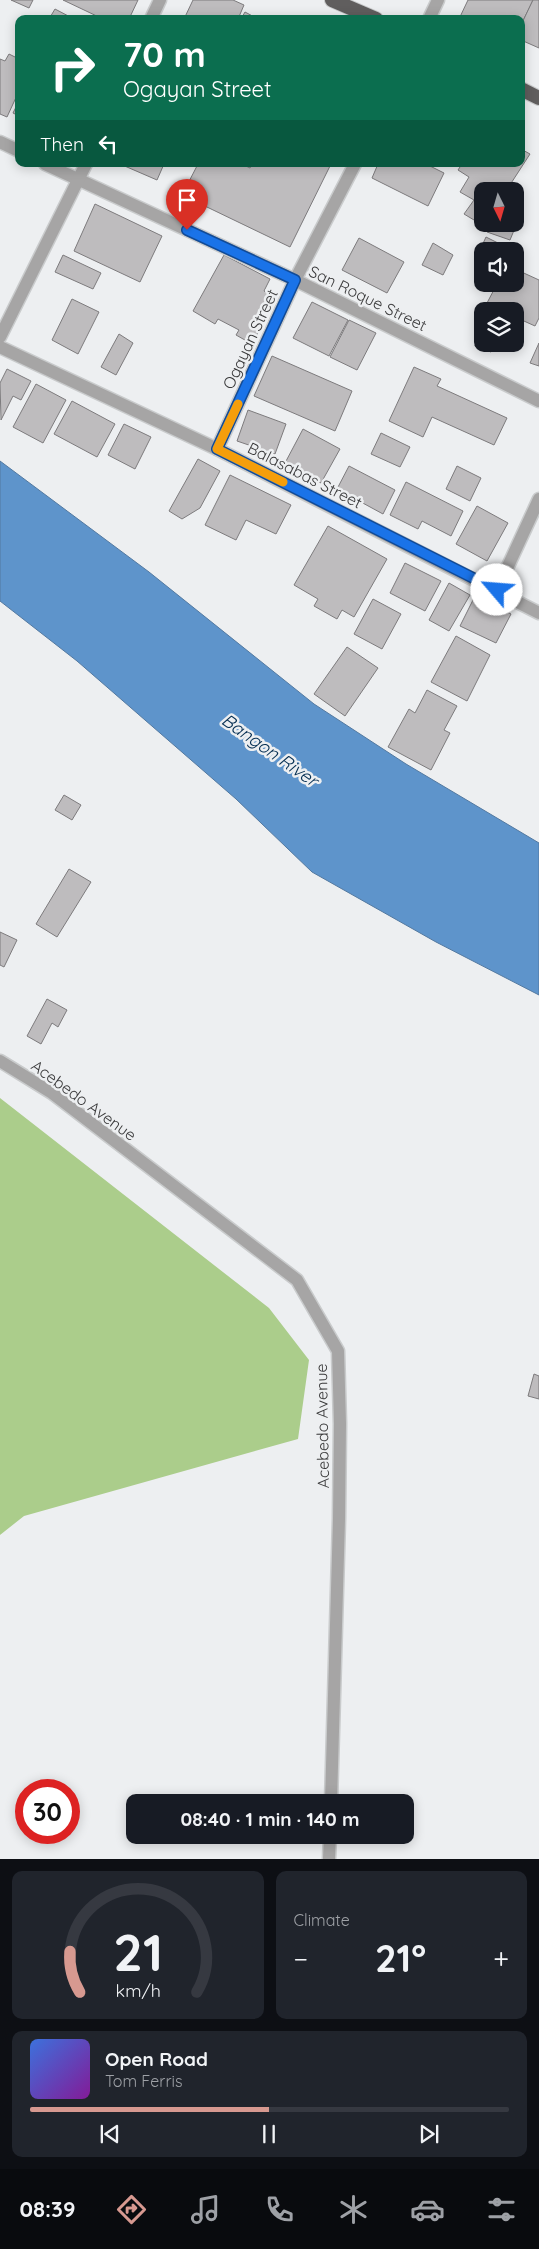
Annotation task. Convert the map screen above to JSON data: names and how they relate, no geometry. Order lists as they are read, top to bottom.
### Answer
{
  "streets": {
    "street": [
      "San Roque Street",
      "Ogayan Street",
      "Balasabas Street",
      "Acebedo Avenue"
    ]
  },
  "crossings": [
    ["San Roque Street", "Ogayan Street"],
    ["Ogayan Street", "Balasabas Street"]
  ],
  "water": ["Bangon River"],
  "north": "bottom",
  "page": {
    "turn": ["70 m", "Ogayan Street"],
    "then": "Then",
    "limit": "30",
    "trip": "08:40 · 1 min · 140 m",
    "tile": "Climate",
    "heat": ["−", "21°", "+"],
    "song": ["Open Road", "Tom Ferris"],
    "tabs": "08:39",
    "gauge": ["21", "km/h"]
  }
}
